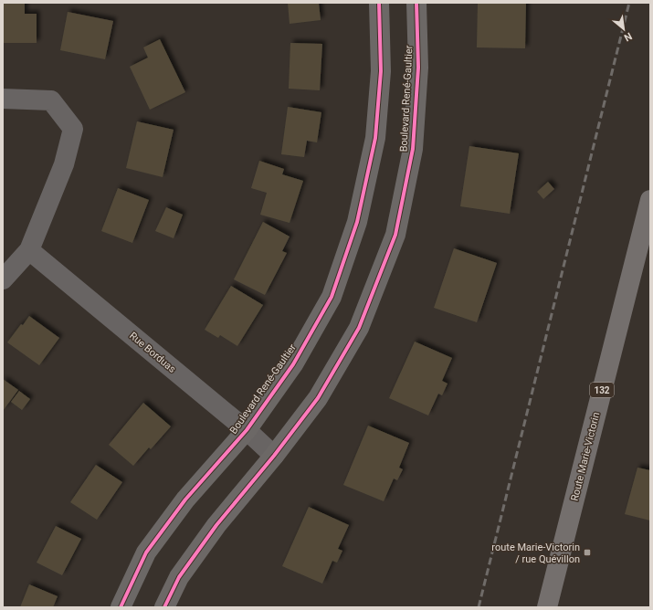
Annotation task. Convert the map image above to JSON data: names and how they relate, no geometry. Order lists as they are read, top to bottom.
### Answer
{
  "streets": {
    "main road": ["132", "Route Marie-Victorin"],
    "street": ["Boulevard René-Gaultier", "Rue Borduas"]
  },
  "crossings": [
    ["Boulevard René-Gaultier", "Rue Borduas"]
  ],
  "places": {
    "transit": ["route Marie-Victorin / rue Quévillon"]
  },
  "north": "bottom right"
}
